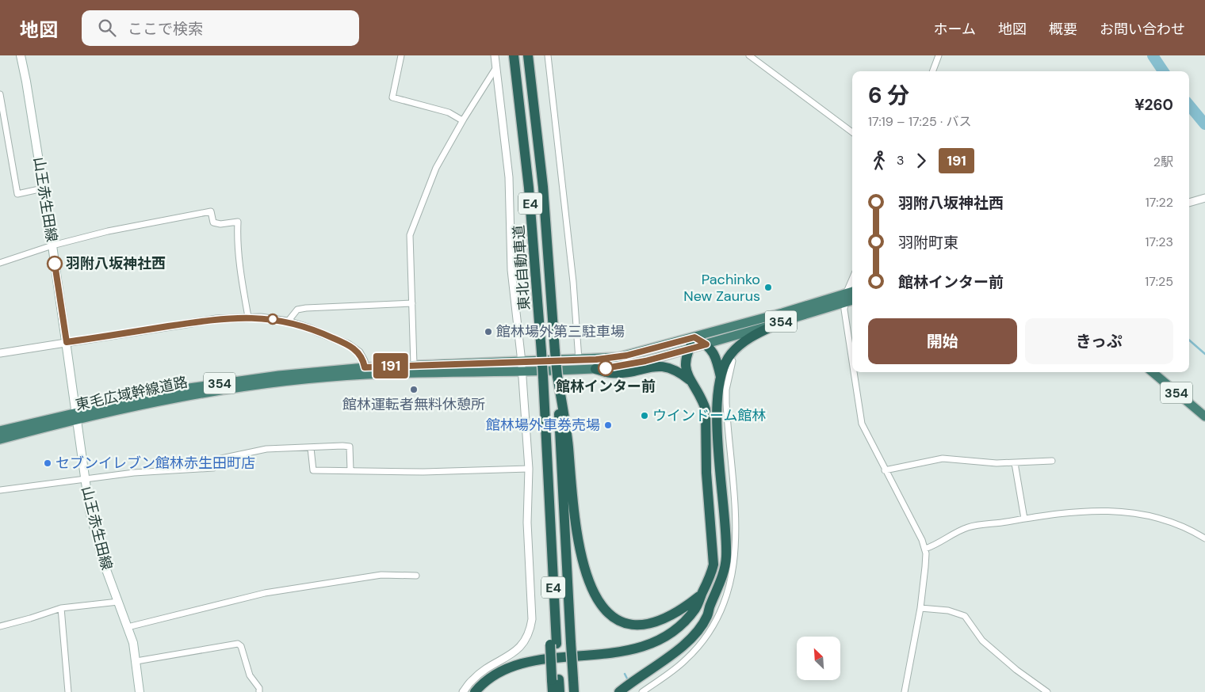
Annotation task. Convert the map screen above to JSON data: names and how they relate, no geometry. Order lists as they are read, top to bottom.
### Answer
{
  "streets": {
    "highway": [
      "E4",
      "東北自動車道",
      "354",
      "東毛広域幹線道路"
    ],
    "main road": ["山王赤生田線"]
  },
  "crossings": [
    ["山王赤生田線", "東毛広域幹線道路"]
  ],
  "places": [
    "羽附八坂神社西",
    "Pachinko New Zaurus",
    "館林場外第三駐車場",
    "館林インター前",
    "館林運転者無料休憩所",
    "ウインドーム館林",
    "館林場外車券売場",
    "セブンイレブン館林赤生田町店"
  ],
  "lines": ["bus line 191"],
  "north": "top left",
  "page": {
    "header": "地図",
    "search": "ここで検索",
    "nav": [
      "ホーム",
      "地図",
      "概要",
      "お問い合わせ"
    ],
    "on_map": "191",
    "heading": ["6 分", "17:19 – 17:25 · バス", "¥260"],
    "legs": ["3", "191", "2駅"],
    "list": [
      {
        "name": "羽附八坂神社西",
        "value": "17:22"
      },
      {
        "name": "羽附町東",
        "value": "17:23"
      },
      {
        "name": "館林インター前",
        "value": "17:25"
      }
    ],
    "buttons": ["開始", "きっぷ"]
  }
}
